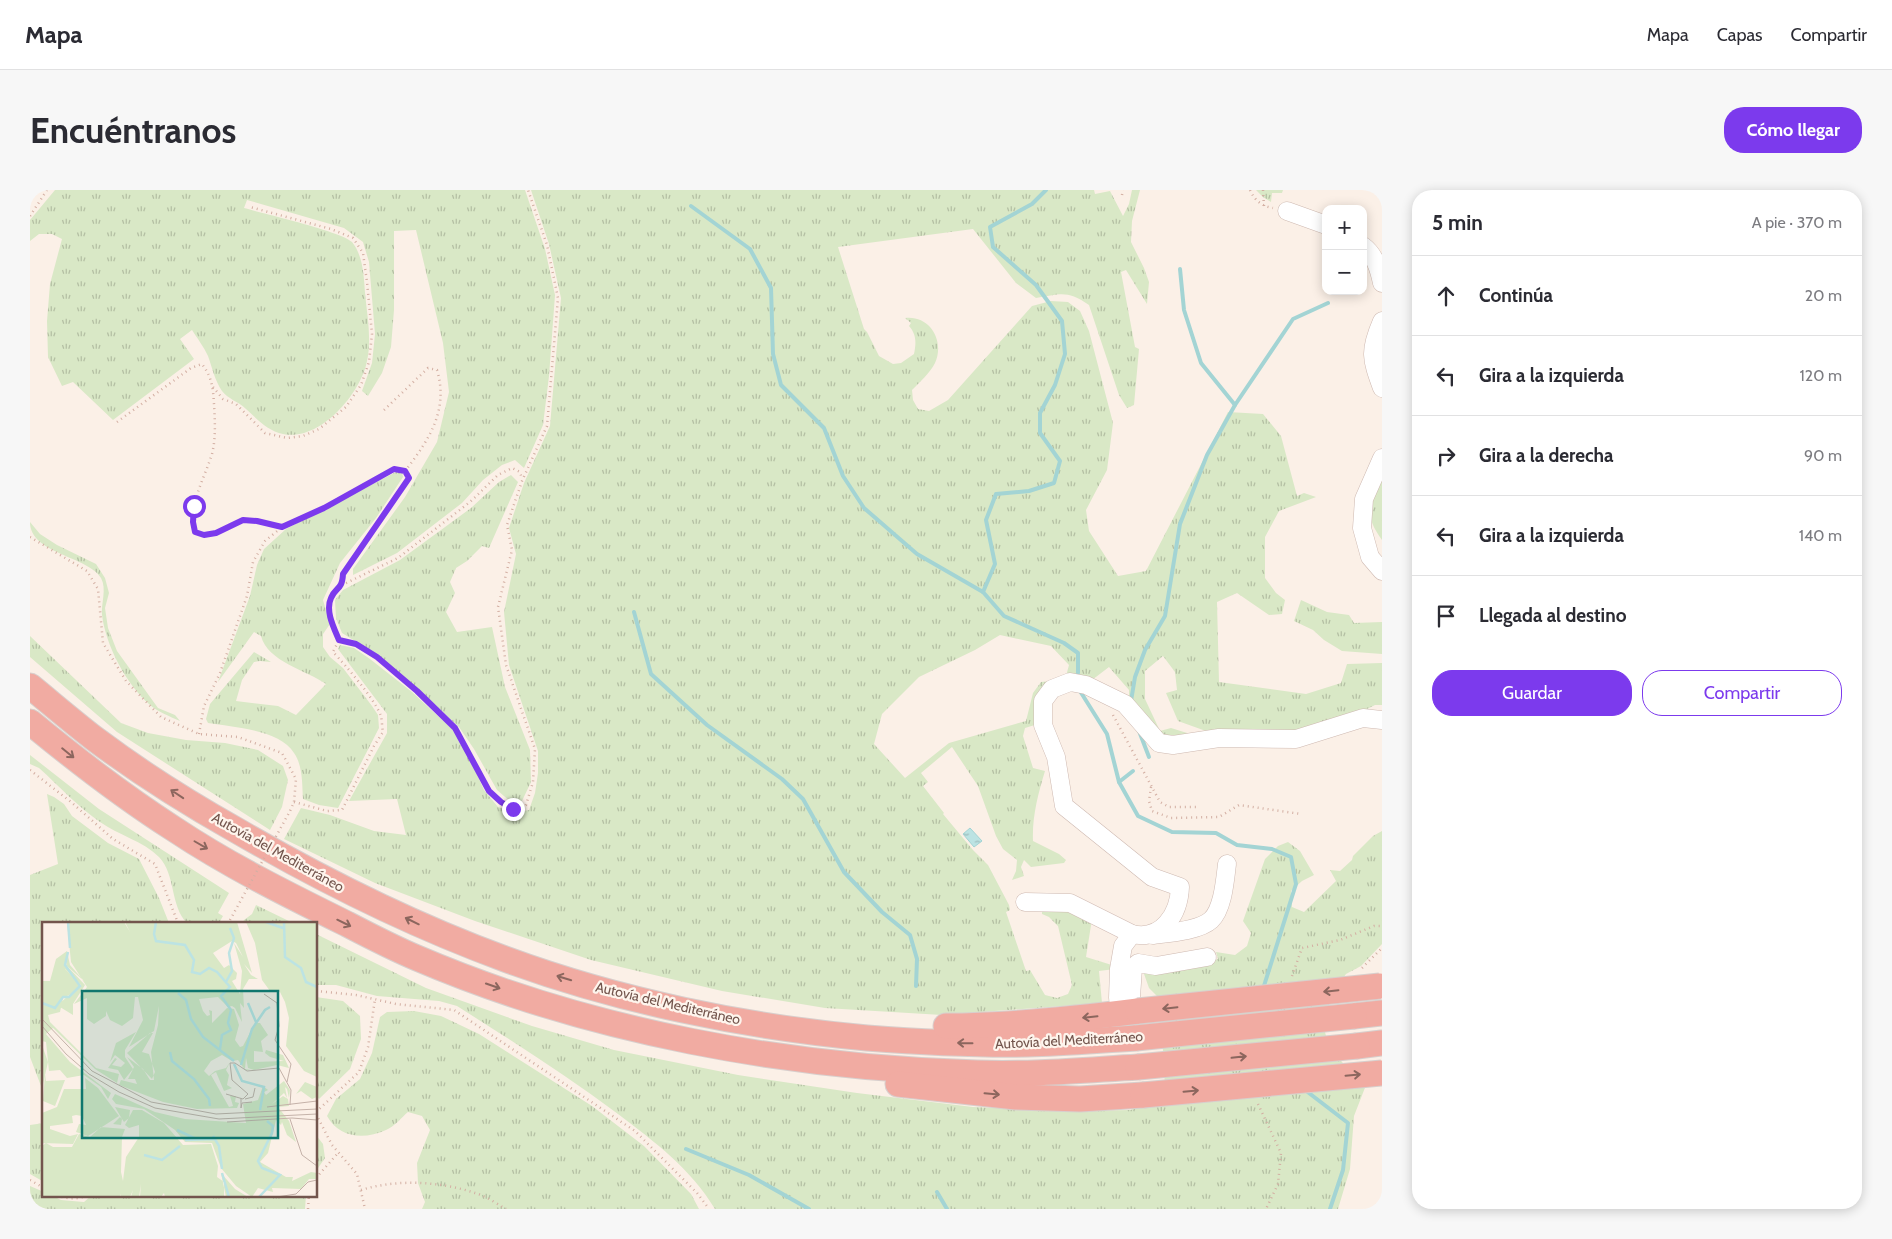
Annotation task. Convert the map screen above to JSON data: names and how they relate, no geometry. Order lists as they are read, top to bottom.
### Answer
{
  "streets": {
    "highway": ["Autovía del Mediterráneo"]
  },
  "page": {
    "header": "Mapa",
    "nav": ["Mapa", "Capas", "Compartir"],
    "buttons": [
      "Cómo llegar",
      ["Guardar", "Compartir"]
    ],
    "title": "Encuéntranos",
    "heading": ["5 min", "A pie · 370 m"],
    "map_buttons": ["+", "−"],
    "list": [
      ["Continúa", "20 m"],
      ["Gira a la izquierda", "120 m"],
      ["Gira a la derecha", "90 m"],
      ["Gira a la izquierda", "140 m"],
      "Llegada al destino"
    ]
  }
}
